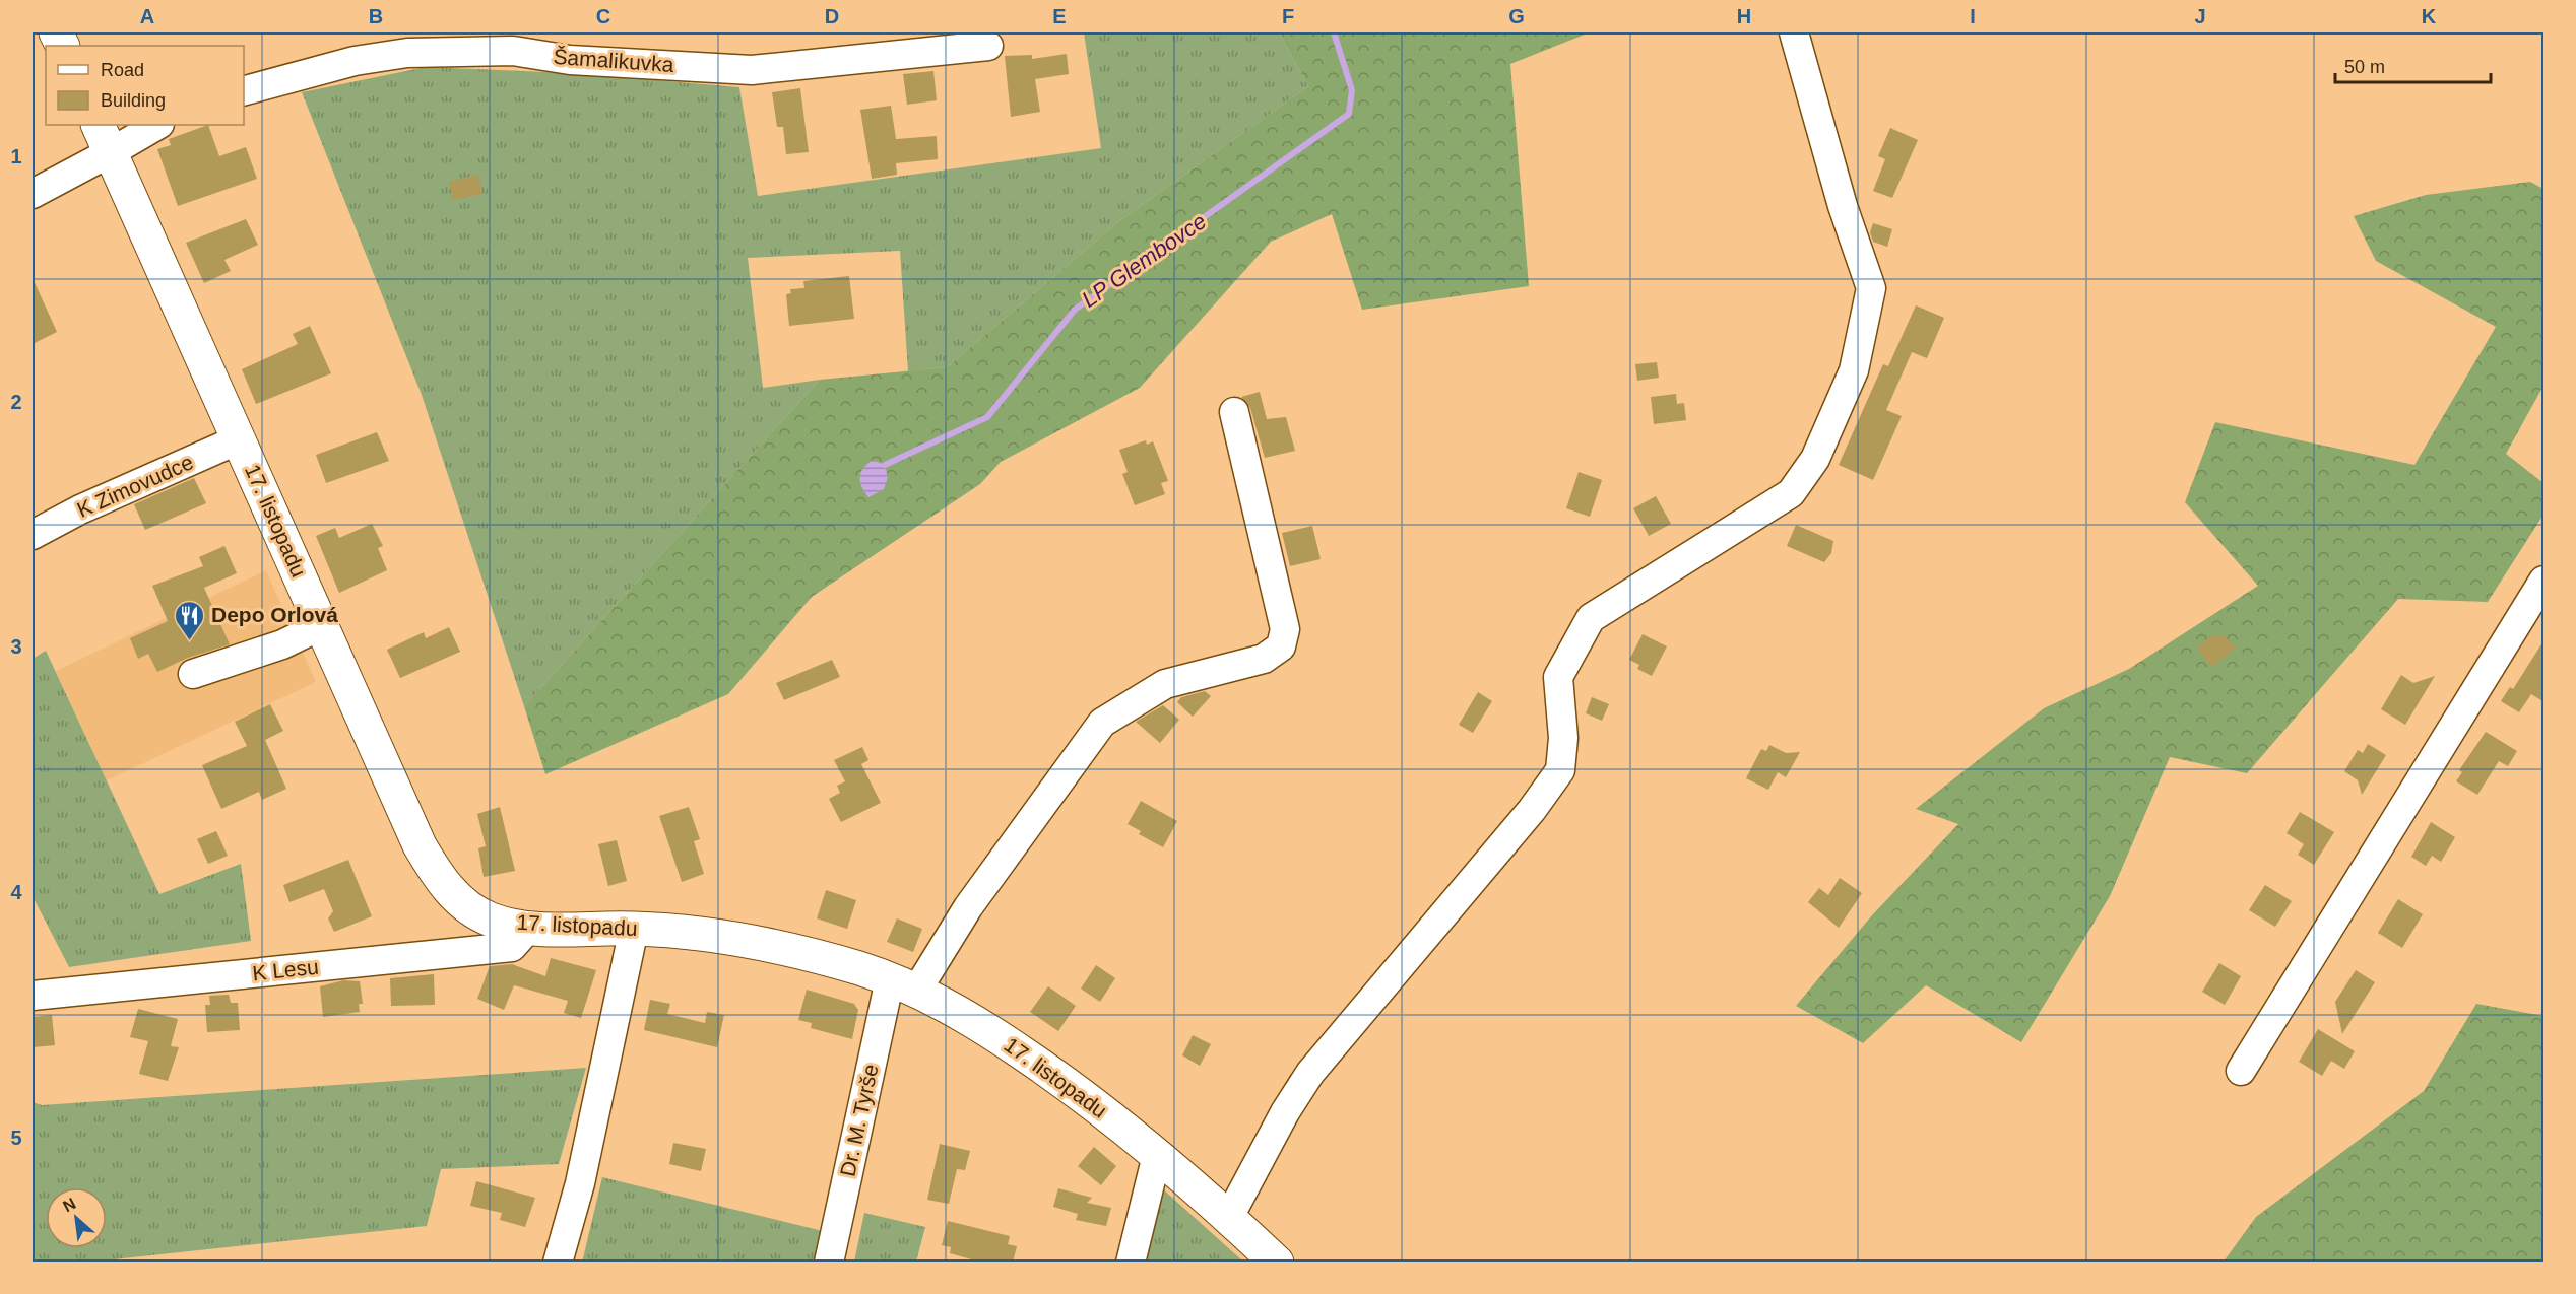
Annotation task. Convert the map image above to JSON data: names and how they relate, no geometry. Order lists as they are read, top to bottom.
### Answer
{
  "streets": {
    "main road": ["17. listopadu"],
    "street": [
      "Šamalikuvka",
      "K Zimovudce",
      "K Lesu",
      "Dr. M. Tyrše"
    ]
  },
  "crossings": [
    ["K Zimovudce", "17. listopadu"],
    ["17. listopadu", "K Lesu"],
    ["17. listopadu", "Dr. M. Tyrše"]
  ],
  "water": ["LP Glembovce"],
  "places": {
    "restaurant": ["Depo Orlová"]
  },
  "legend": ["Road", "Building"],
  "scale_bar": "50 m",
  "north": "top left",
  "grid": {
    "columns": [
      "A",
      "B",
      "C",
      "D",
      "E",
      "F",
      "G",
      "H",
      "I",
      "J",
      "K"
    ],
    "rows": [
      "1",
      "2",
      "3",
      "4",
      "5"
    ]
  }
}
